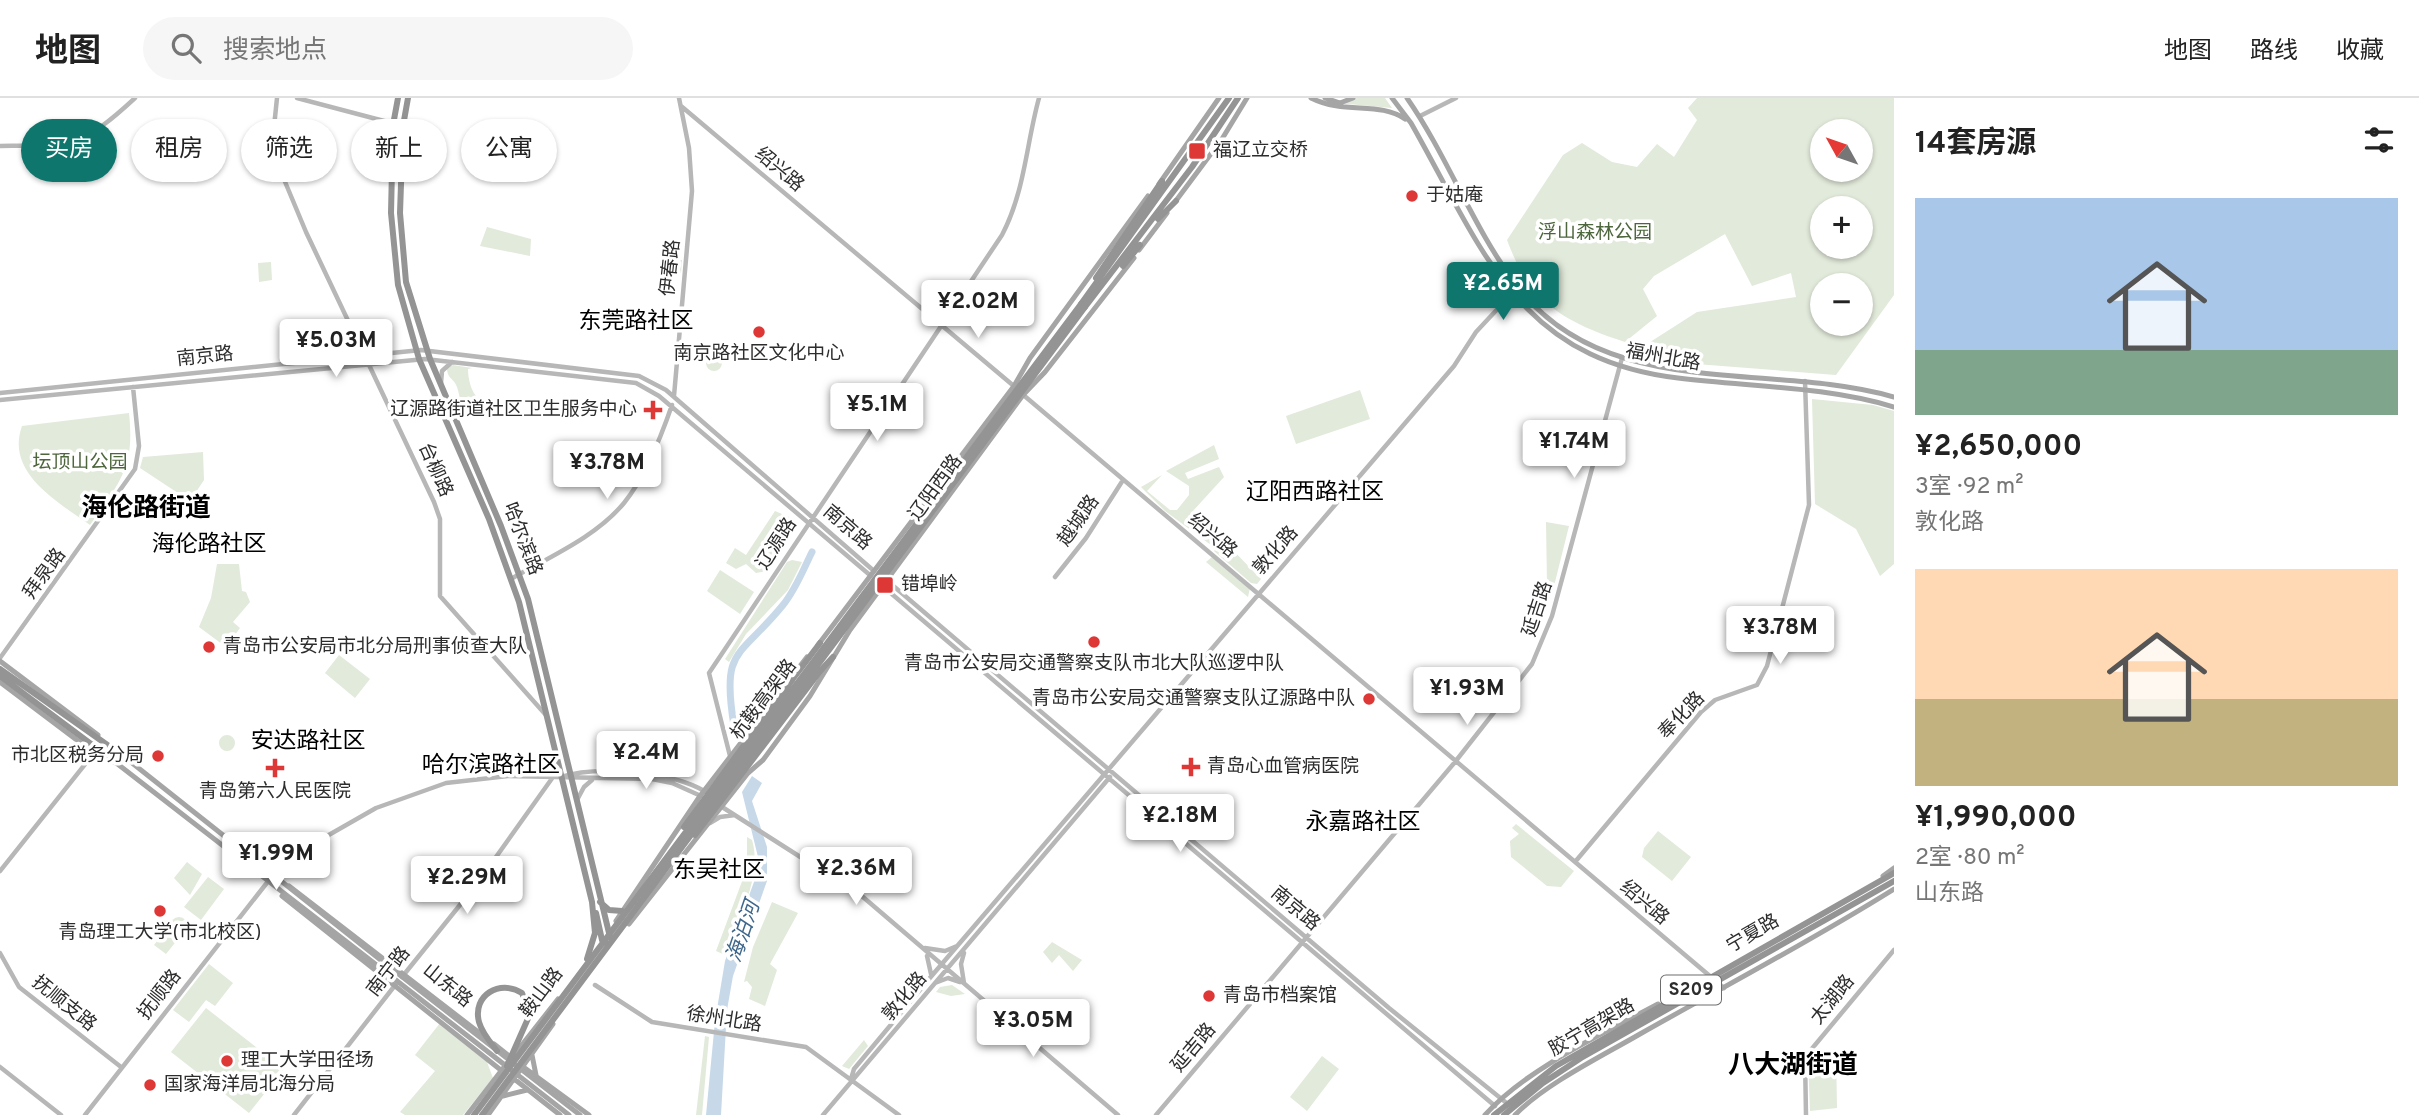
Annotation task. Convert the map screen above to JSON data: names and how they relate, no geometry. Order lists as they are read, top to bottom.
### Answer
{
  "streets": {
    "highway": [
      "哈尔滨路",
      "杭鞍高架路",
      "S209",
      "胶宁高架路"
    ],
    "main road": [
      "绍兴路",
      "伊春路",
      "南京路",
      "福州北路",
      "台柳路",
      "辽阳西路",
      "越城路",
      "辽源路",
      "敦化路",
      "拜泉路",
      "延吉路",
      "奉化路",
      "宁夏路",
      "南宁路",
      "山东路",
      "鞍山路",
      "抚顺路",
      "太湖路",
      "抚顺支路",
      "徐州北路"
    ]
  },
  "crossings": [
    ["绍兴路", "伊春路"],
    ["绍兴路", "辽阳西路"],
    ["绍兴路", "越城路"],
    ["绍兴路", "辽源路"],
    ["绍兴路", "敦化路"],
    ["绍兴路", "延吉路"],
    ["绍兴路", "奉化路"],
    ["绍兴路", "宁夏路"],
    ["伊春路", "南京路"],
    ["伊春路", "哈尔滨路"],
    ["南京路", "台柳路"],
    ["南京路", "辽阳西路"],
    ["南京路", "哈尔滨路"],
    ["南京路", "辽源路"],
    ["南京路", "敦化路"],
    ["南京路", "拜泉路"],
    ["南京路", "延吉路"],
    ["南京路", "宁夏路"],
    ["南京路", "胶宁高架路"],
    ["福州北路", "敦化路"],
    ["福州北路", "延吉路"],
    ["福州北路", "奉化路"],
    ["台柳路", "哈尔滨路"],
    ["辽阳西路", "辽源路"],
    ["辽阳西路", "鞍山路"],
    ["辽阳西路", "抚顺路"],
    ["哈尔滨路", "南宁路"],
    ["哈尔滨路", "鞍山路"],
    ["哈尔滨路", "抚顺路"],
    ["敦化路", "抚顺路"],
    ["敦化路", "徐州北路"],
    ["拜泉路", "山东路"],
    ["杭鞍高架路", "鞍山路"],
    ["宁夏路", "胶宁高架路"],
    ["南宁路", "山东路"],
    ["南宁路", "抚顺路"],
    ["山东路", "鞍山路"],
    ["山东路", "抚顺路"],
    ["抚顺路", "抚顺支路"]
  ],
  "districts": [
    "东莞路社区",
    "辽阳西路社区",
    "海伦路街道",
    "海伦路社区",
    "安达路社区",
    "哈尔滨路社区",
    "永嘉路社区",
    "东吴社区",
    "八大湖街道"
  ],
  "water": ["海泊河"],
  "parks": ["浮山森林公园", "坛顶山公园"],
  "places": {
    "transit": ["福辽立交桥", "错埠岭"],
    "other": [
      "于姑庵",
      "南京路社区文化中心",
      "青岛市公安局交通警察支队市北大队巡逻中队",
      "青岛市公安局市北分局刑事侦查大队",
      "青岛市公安局交通警察支队辽源路中队",
      "市北区税务分局",
      "青岛理工大学(市北校区)",
      "青岛市档案馆",
      "理工大学田径场",
      "国家海洋局北海分局"
    ],
    "health": ["辽源路街道社区卫生服务中心", "青岛心血管病医院", "青岛第六人民医院"]
  },
  "north": "top left",
  "page": {
    "header": "地图",
    "search": "搜索地点",
    "nav": ["地图", "路线", "收藏"],
    "heading": "14套房源",
    "map_buttons": ["+", "−"],
    "chip": [
      "买房",
      "租房",
      "筛选",
      "新上",
      "公寓"
    ],
    "list": [
      {
        "name": "¥2,650,000",
        "note": "3室 · 92 m² · 敦化路"
      },
      {
        "name": "¥1,990,000",
        "note": "2室 · 80 m² · 山东路"
      }
    ],
    "price": [
      "¥2.65M",
      "¥2.02M",
      "¥5.03M",
      "¥5.1M",
      "¥1.74M",
      "¥3.78M",
      "¥3.78M",
      "¥1.93M",
      "¥2.4M",
      "¥2.18M",
      "¥1.99M",
      "¥2.36M",
      "¥2.29M",
      "¥3.05M"
    ]
  }
}
